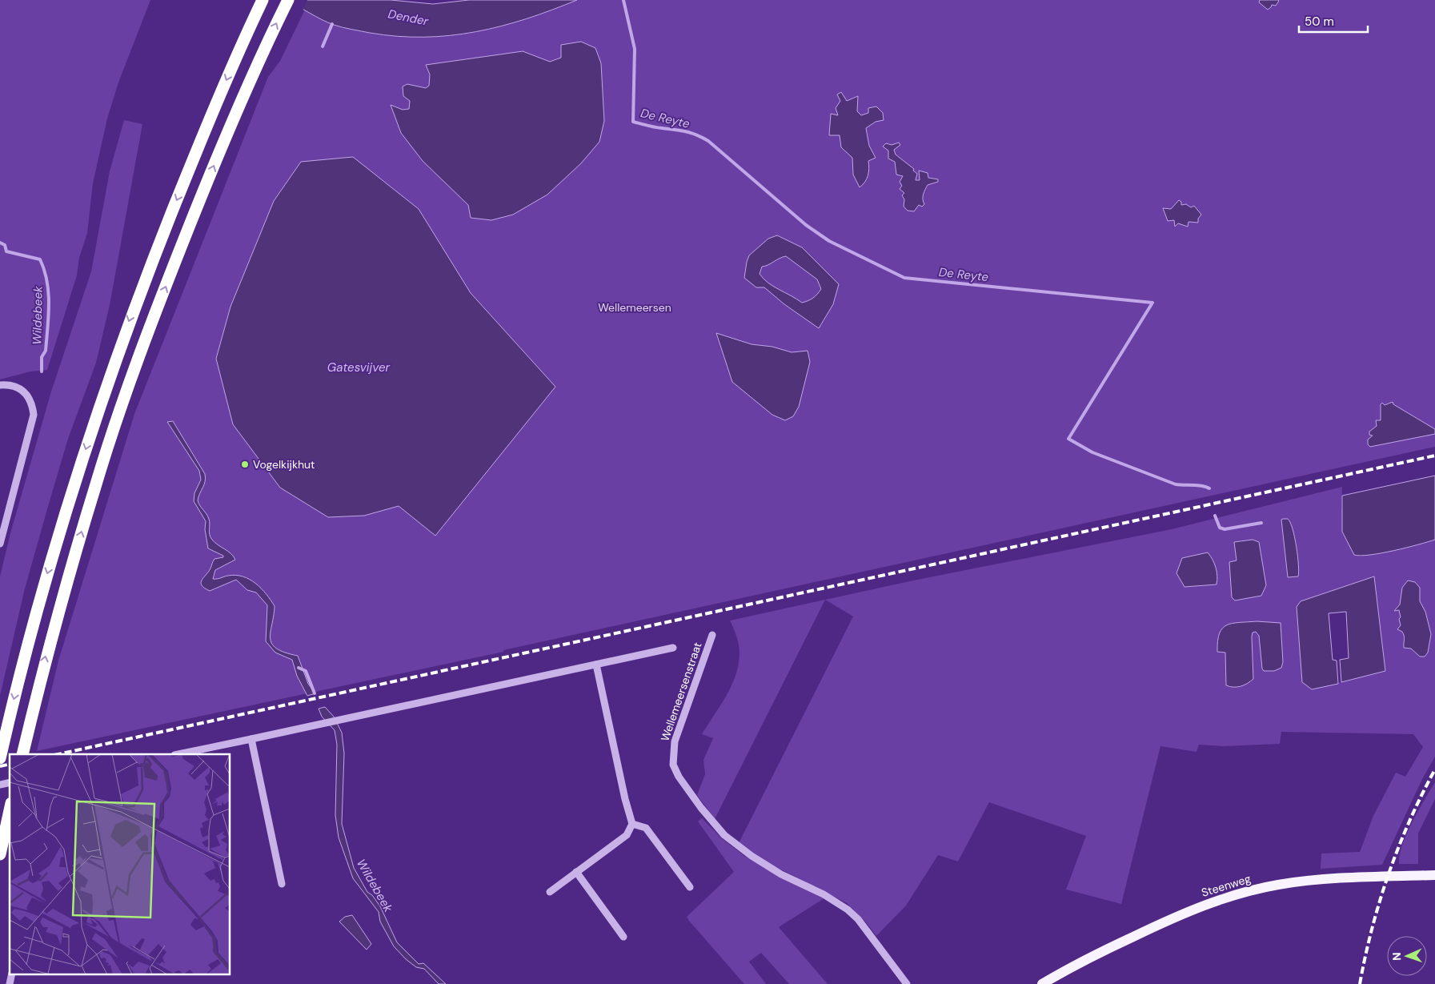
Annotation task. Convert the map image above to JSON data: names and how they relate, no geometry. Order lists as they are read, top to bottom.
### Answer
{
  "streets": {
    "main road": ["Steenweg"],
    "street": ["Wellemeersenstraat"]
  },
  "water": [
    "Dender",
    "De Reyte",
    "Wildebeek",
    "Gatesvijver"
  ],
  "parks": ["Wellemeersen"],
  "places": ["Vogelkijkhut"],
  "scale_bar": "50 m",
  "north": "left"
}
